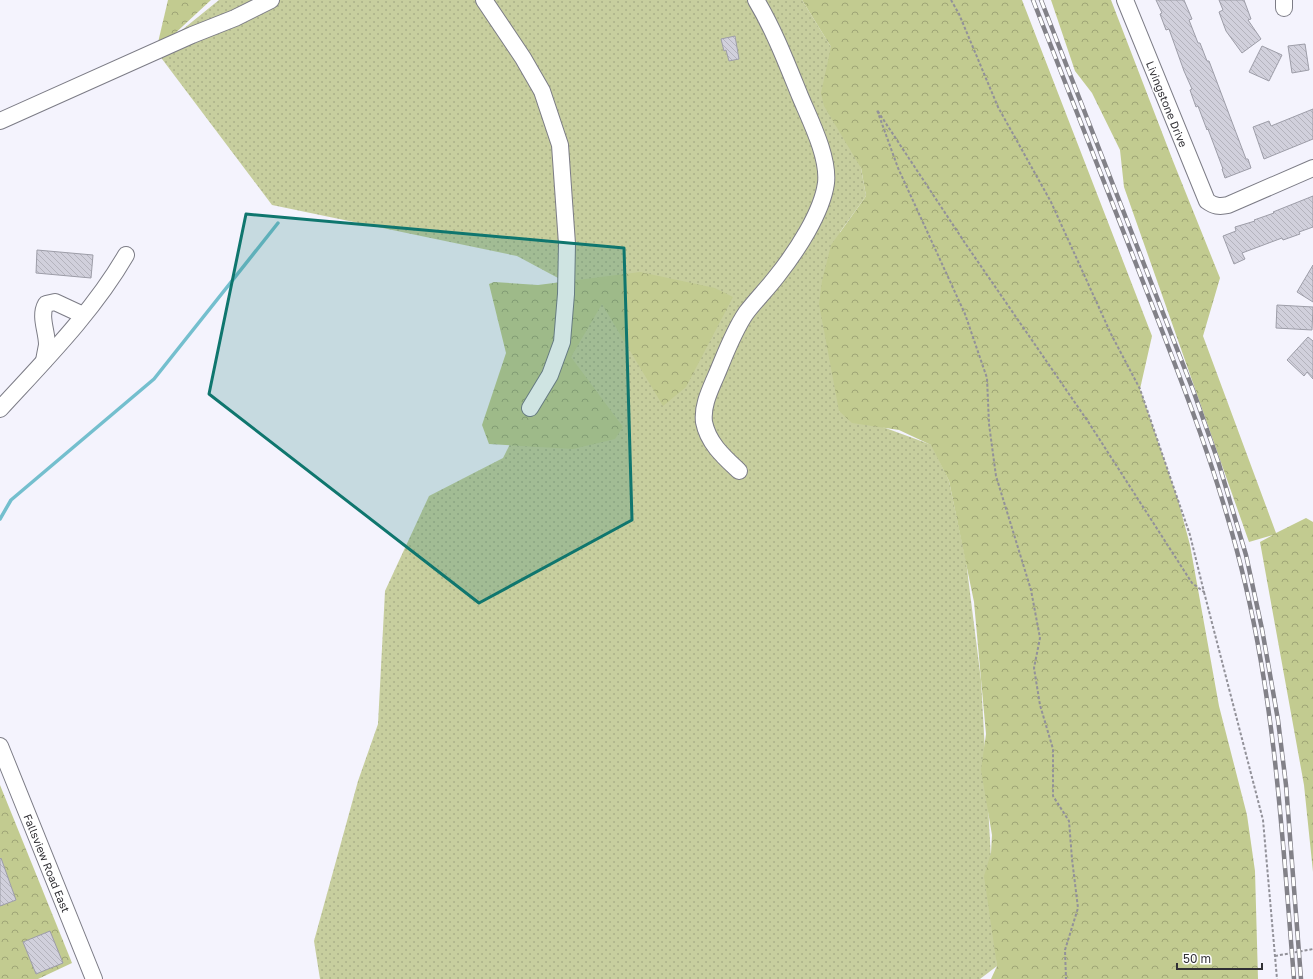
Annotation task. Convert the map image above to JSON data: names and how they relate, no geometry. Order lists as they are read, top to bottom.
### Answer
{
  "streets": {
    "street": ["Livingstone Drive", "Fallsview Road East"]
  },
  "scale_bar": "50 m"
}
